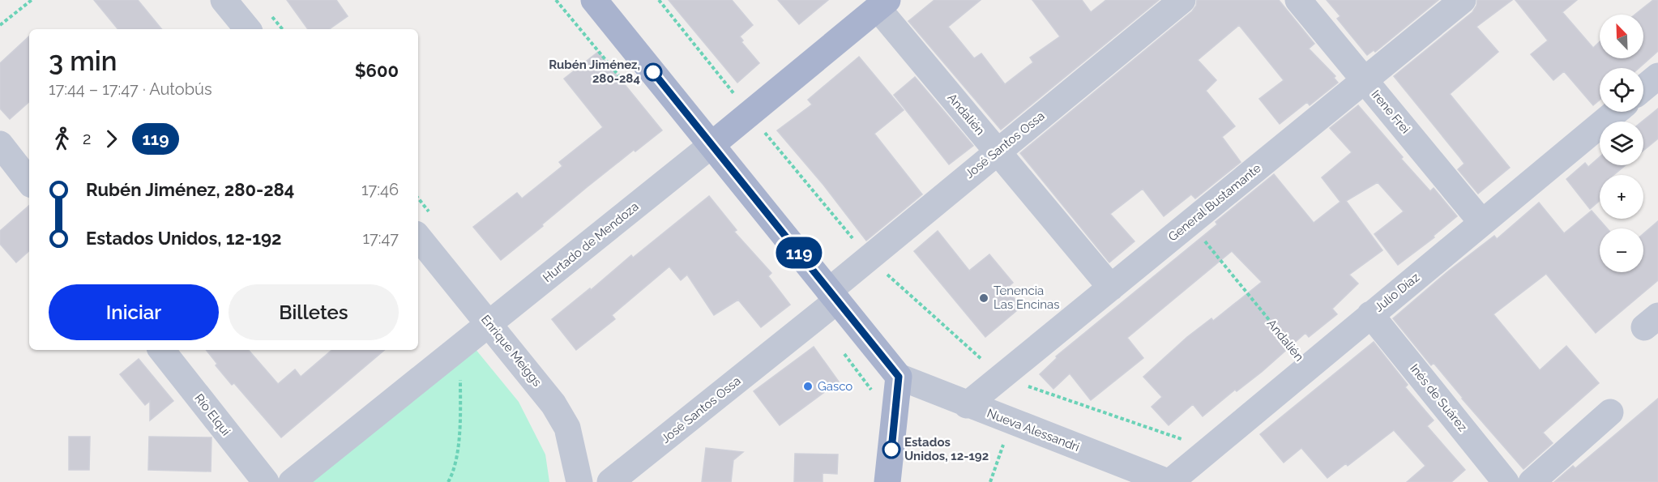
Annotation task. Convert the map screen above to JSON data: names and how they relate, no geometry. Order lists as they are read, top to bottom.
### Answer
{
  "streets": {
    "main road": ["Hurtado de Mendoza"],
    "street": [
      "Irene Frei",
      "Andalién",
      "José Santos Ossa",
      "General Bustamante",
      "Julio Díaz",
      "Enrique Meiggs",
      "Inés de Suárez",
      "Río Elqui",
      "Nueva Alessandri"
    ]
  },
  "crossings": [
    ["Irene Frei", "General Bustamante"],
    ["Irene Frei", "Julio Díaz"],
    ["Andalién", "José Santos Ossa"],
    ["Andalién", "General Bustamante"],
    ["Andalién", "Hurtado de Mendoza"],
    ["Andalién", "Julio Díaz"],
    ["General Bustamante", "Nueva Alessandri"],
    ["Hurtado de Mendoza", "Enrique Meiggs"],
    ["Julio Díaz", "Inés de Suárez"],
    ["Julio Díaz", "Nueva Alessandri"]
  ],
  "places": [
    "Rubén Jiménez, 280-284",
    "Tenencia Las Encinas",
    "Gasco",
    "Estados Unidos, 12-192"
  ],
  "lines": ["bus line 119"],
  "north": "top left",
  "page": {
    "on_map": "119",
    "map_buttons": ["+", "−"],
    "heading": ["3 min", "17:44 – 17:47 · Autobús", "$600"],
    "legs": ["2", "119"],
    "list": [
      {
        "name": "Rubén Jiménez, 280-284",
        "value": "17:46"
      },
      {
        "name": "Estados Unidos, 12-192",
        "value": "17:47"
      }
    ],
    "buttons": ["Iniciar", "Billetes"]
  }
}
